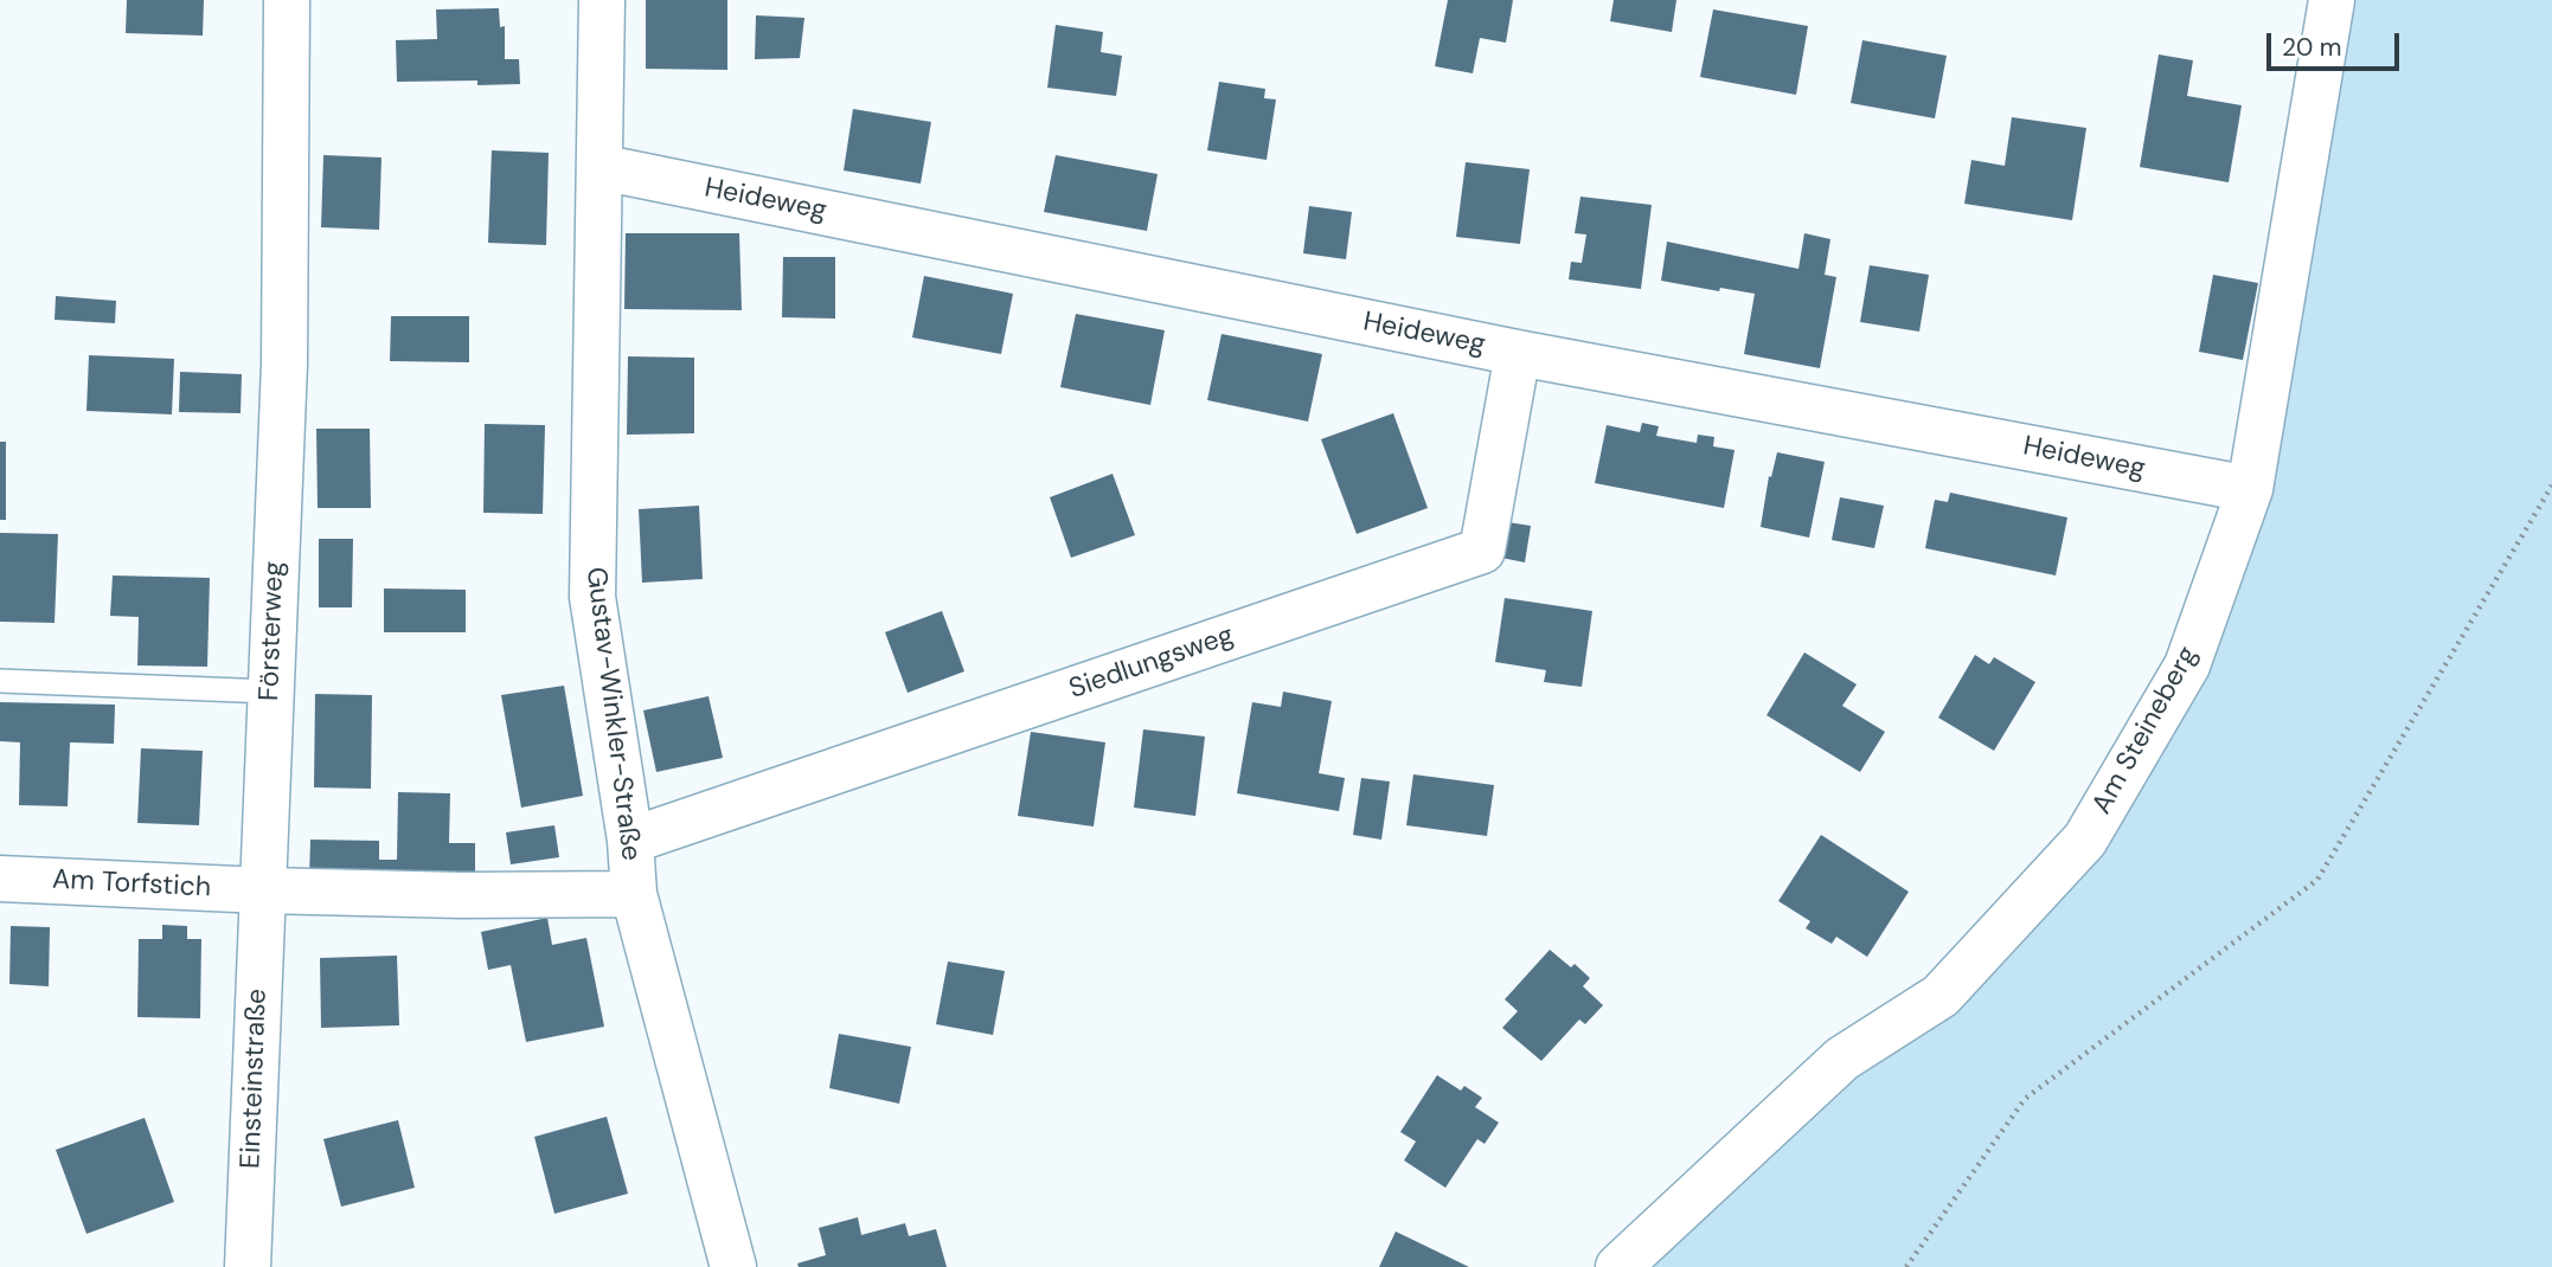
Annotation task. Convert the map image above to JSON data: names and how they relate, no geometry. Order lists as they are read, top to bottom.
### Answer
{
  "streets": {
    "street": [
      "Heideweg",
      "Försterweg",
      "Siedlungsweg",
      "Gustav-Winkler-Straße",
      "Am Steineberg",
      "Am Torfstich",
      "Einsteinstraße"
    ]
  },
  "crossings": [
    ["Heideweg", "Siedlungsweg"],
    ["Heideweg", "Gustav-Winkler-Straße"],
    ["Heideweg", "Am Steineberg"],
    ["Försterweg", "Am Torfstich"],
    ["Försterweg", "Einsteinstraße"],
    ["Siedlungsweg", "Gustav-Winkler-Straße"],
    ["Am Torfstich", "Einsteinstraße"]
  ],
  "scale_bar": "20 m"
}
